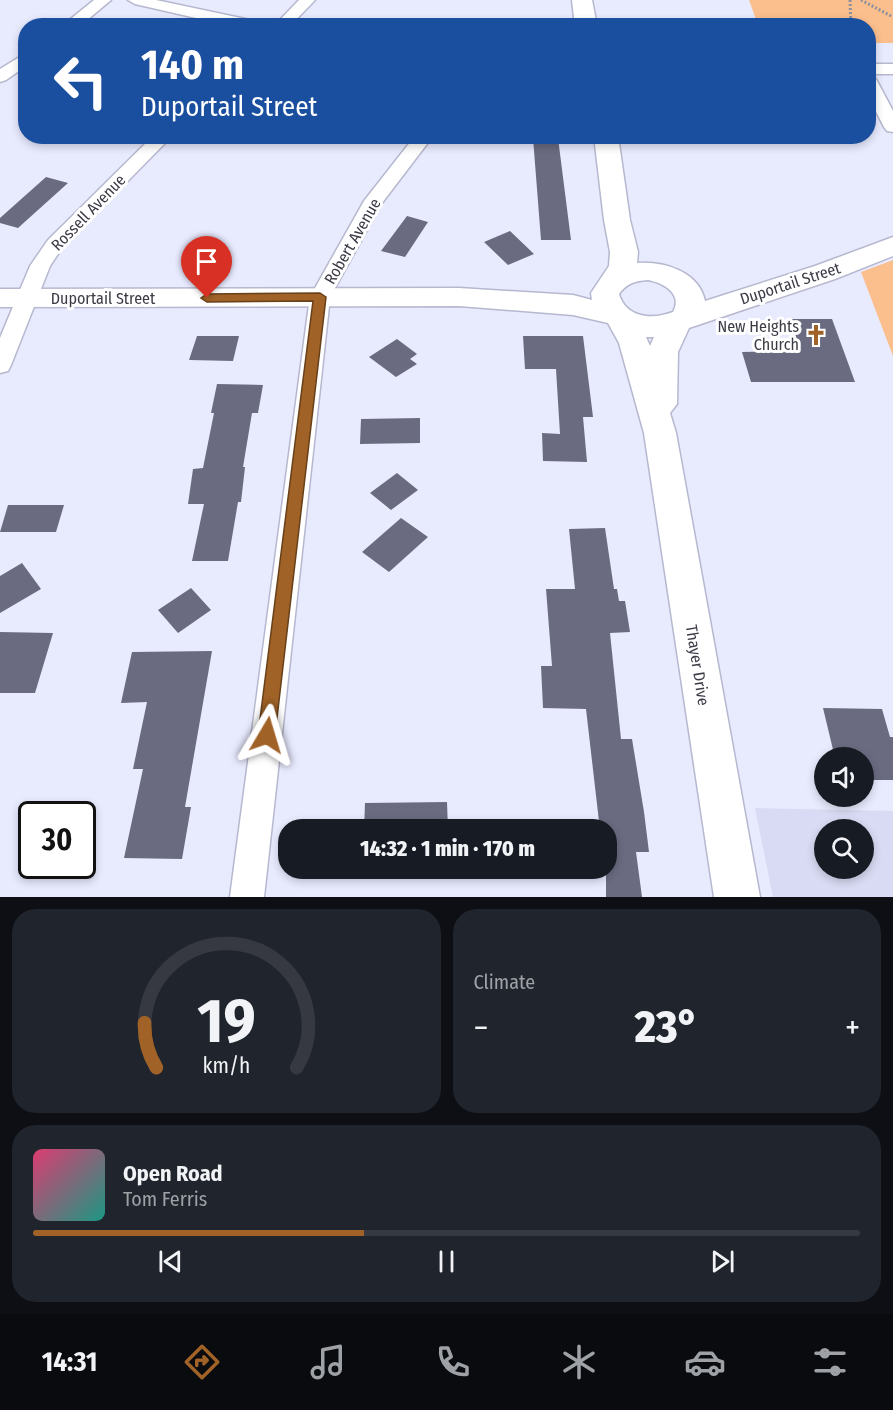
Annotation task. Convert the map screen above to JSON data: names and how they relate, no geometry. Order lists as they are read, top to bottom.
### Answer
{
  "streets": {
    "main road": ["Duportail Street", "Thayer Drive"],
    "street": ["Rossell Avenue", "Robert Avenue"]
  },
  "crossings": [
    ["Rossell Avenue", "Duportail Street"],
    ["Robert Avenue", "Duportail Street"],
    ["Duportail Street", "Thayer Drive"]
  ],
  "places": {
    "church": ["New Heights Church"]
  },
  "page": {
    "turn": ["140 m", "Duportail Street"],
    "limit": "30",
    "trip": "14:32 · 1 min · 170 m",
    "tile": "Climate",
    "heat": ["−", "23°", "+"],
    "song": ["Open Road", "Tom Ferris"],
    "tabs": "14:31",
    "gauge": ["19", "km/h"]
  }
}
